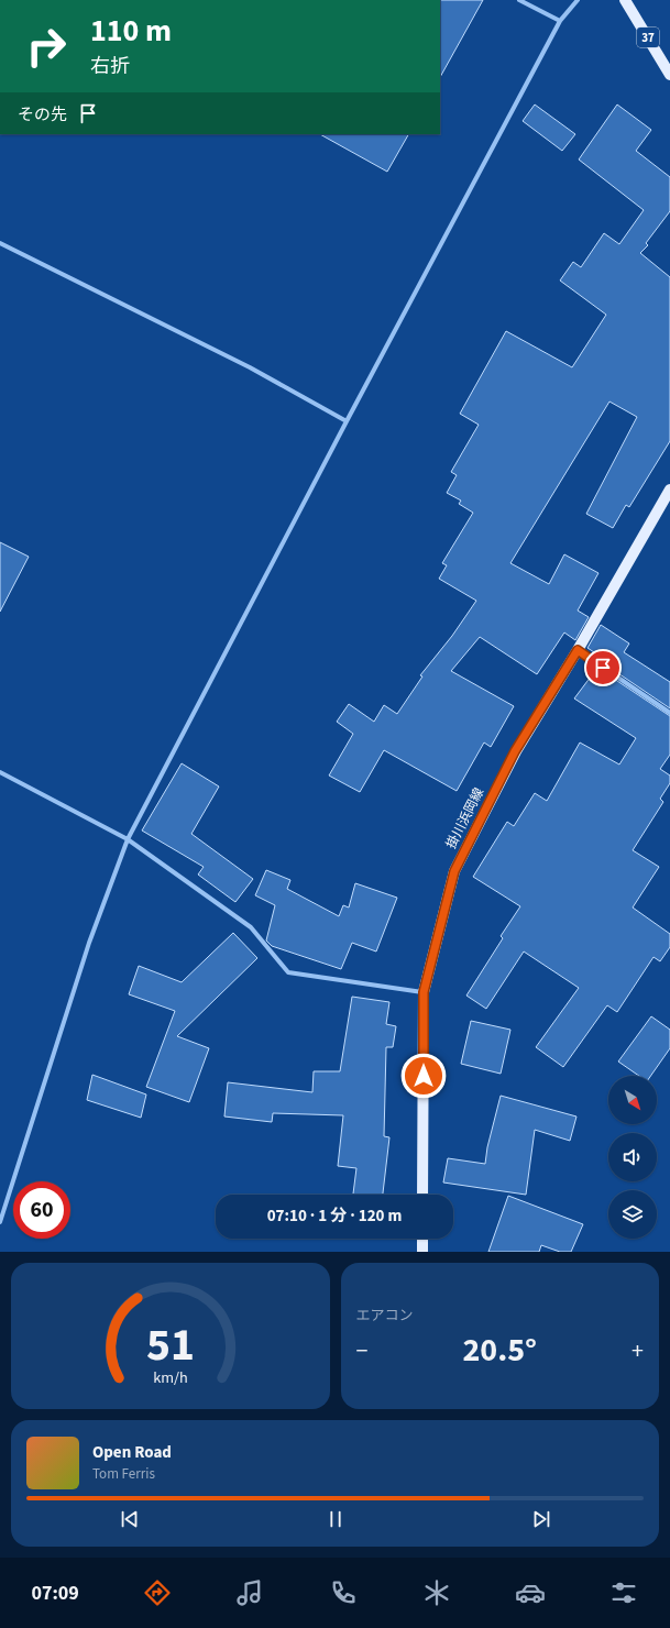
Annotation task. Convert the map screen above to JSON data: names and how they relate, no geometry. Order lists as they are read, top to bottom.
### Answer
{
  "streets": {
    "main road": ["37", "掛川浜岡線"]
  },
  "north": "bottom right",
  "page": {
    "turn": ["110 m", "右折"],
    "then": "その先",
    "limit": "60",
    "trip": "07:10 · 1 分 · 120 m",
    "tile": "エアコン",
    "heat": ["−", "20.5°", "+"],
    "song": ["Open Road", "Tom Ferris"],
    "tabs": "07:09",
    "gauge": ["51", "km/h"]
  }
}
